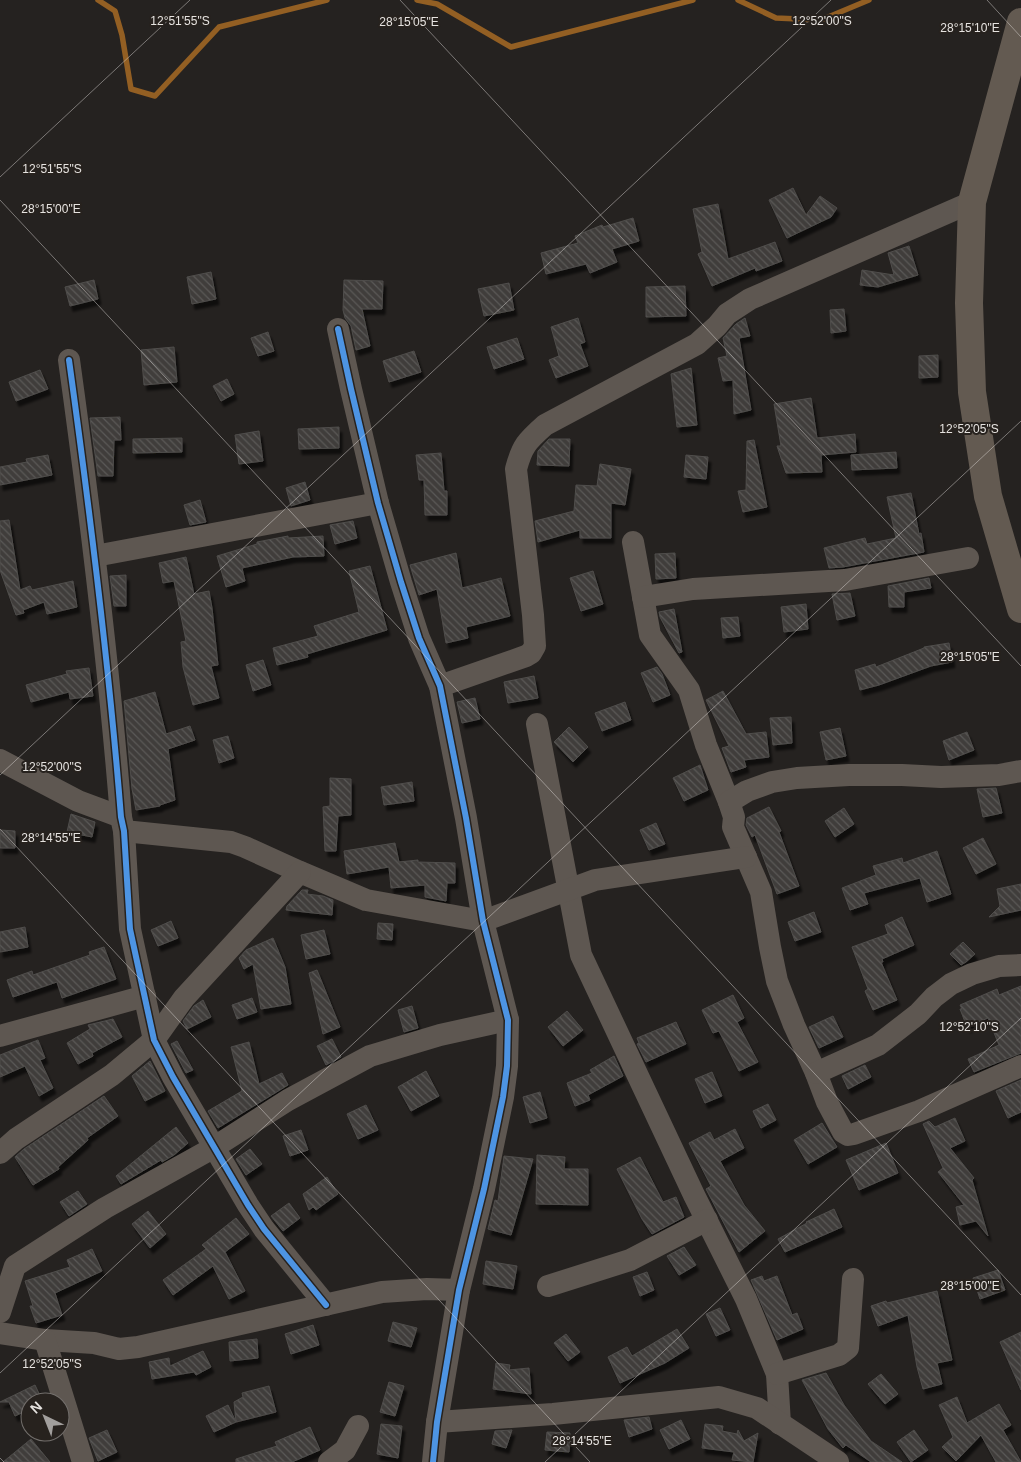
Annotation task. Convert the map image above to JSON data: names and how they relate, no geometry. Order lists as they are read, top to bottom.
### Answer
{
  "north": "top left",
  "coordinates": [
    "12°51'55\"S",
    "12°52'00\"S",
    "28°15'05\"E",
    "28°15'10\"E",
    "28°15'00\"E",
    "12°52'05\"S",
    "28°14'55\"E",
    "12°52'10\"S"
  ]
}
